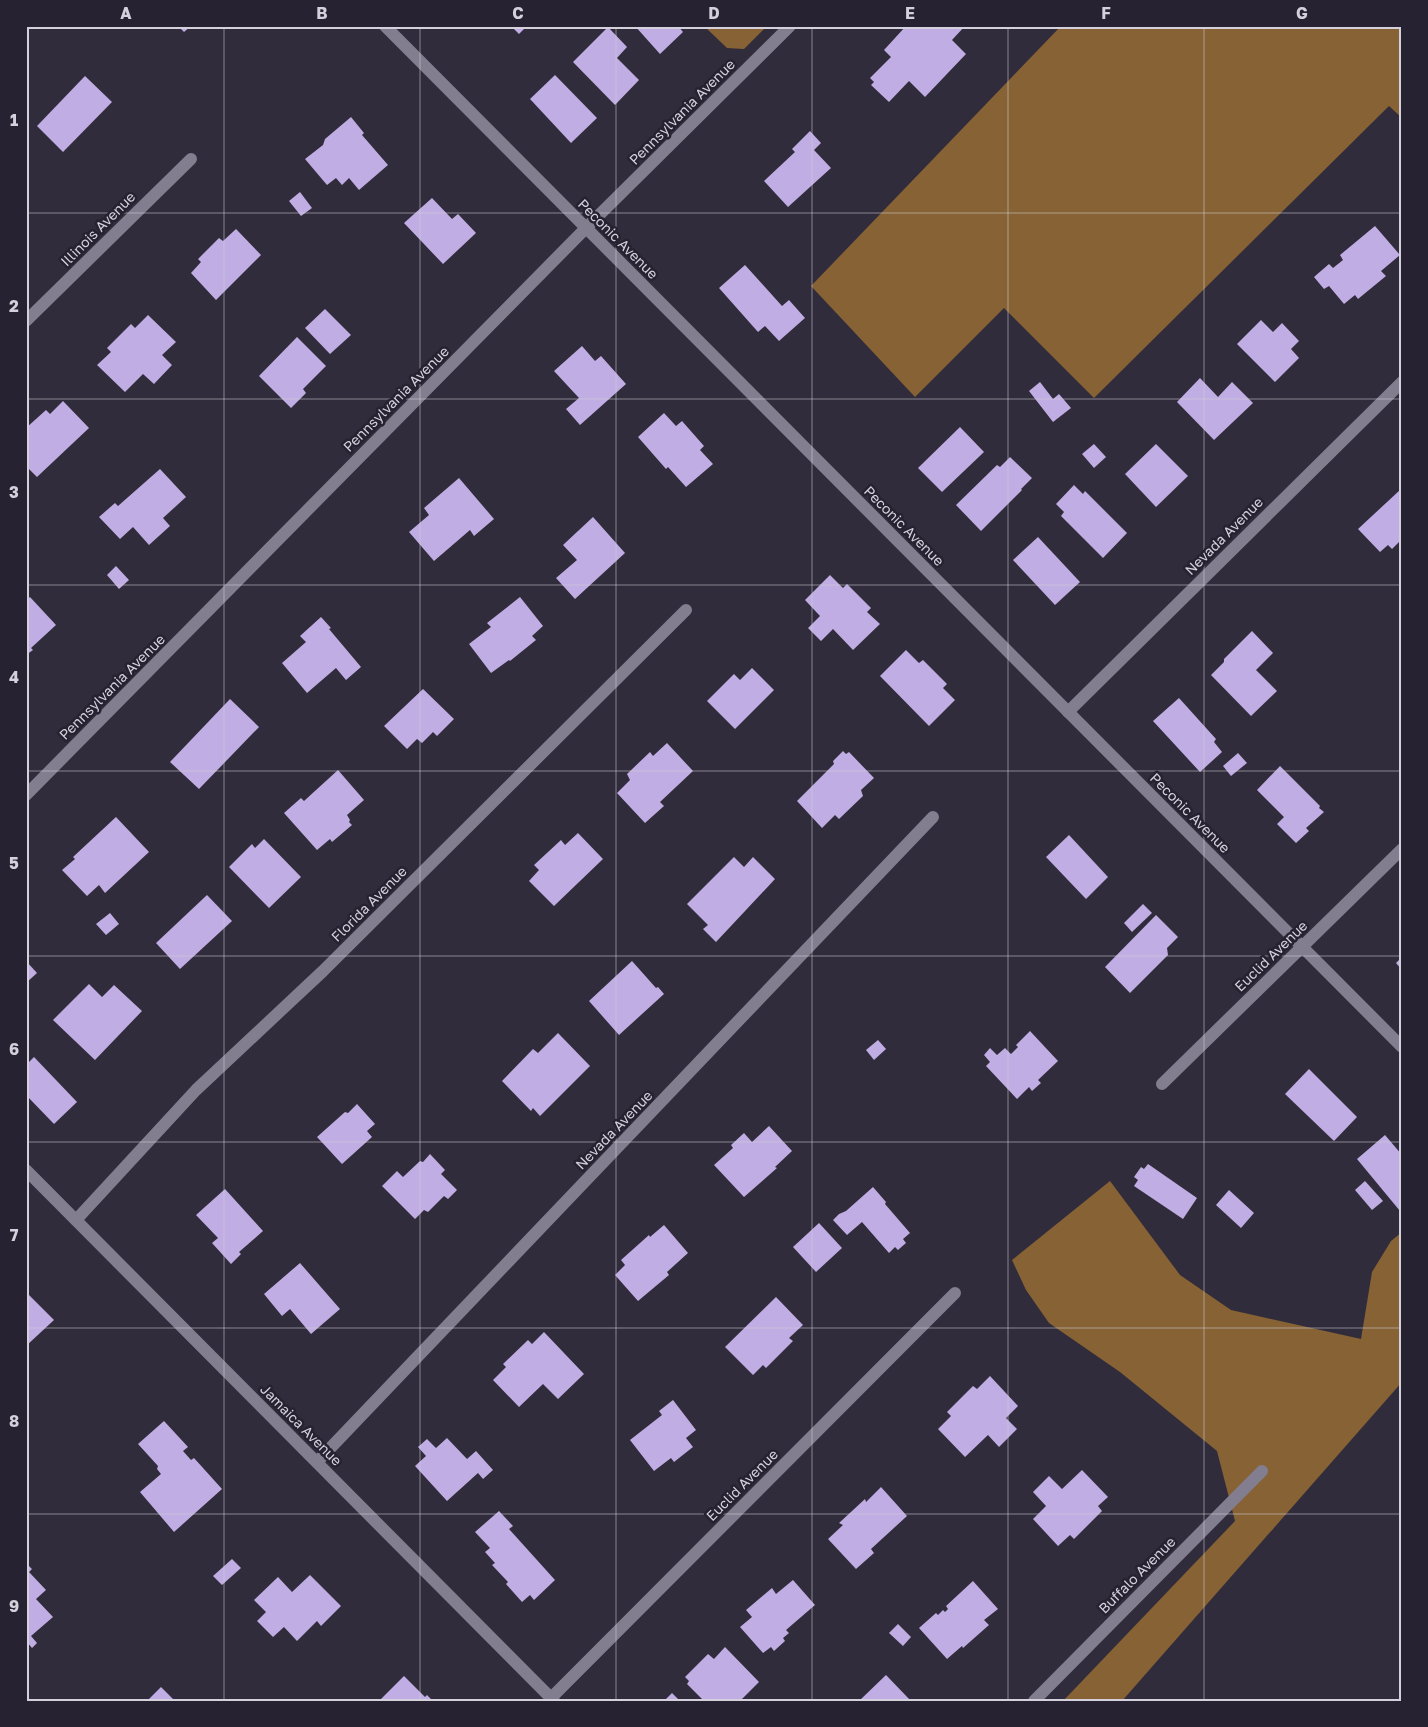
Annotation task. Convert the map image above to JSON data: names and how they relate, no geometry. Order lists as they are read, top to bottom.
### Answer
{
  "streets": {
    "street": [
      "Pennsylvania Avenue",
      "Illinois Avenue",
      "Peconic Avenue",
      "Nevada Avenue",
      "Florida Avenue",
      "Euclid Avenue",
      "Jamaica Avenue",
      "Buffalo Avenue"
    ]
  },
  "crossings": [
    ["Pennsylvania Avenue", "Peconic Avenue"],
    ["Peconic Avenue", "Nevada Avenue"],
    ["Peconic Avenue", "Euclid Avenue"],
    ["Nevada Avenue", "Jamaica Avenue"],
    ["Florida Avenue", "Jamaica Avenue"],
    ["Euclid Avenue", "Jamaica Avenue"]
  ],
  "grid": {
    "columns": [
      "A",
      "B",
      "C",
      "D",
      "E",
      "F",
      "G"
    ],
    "rows": [
      "1",
      "2",
      "3",
      "4",
      "5",
      "6",
      "7",
      "8",
      "9"
    ]
  }
}
